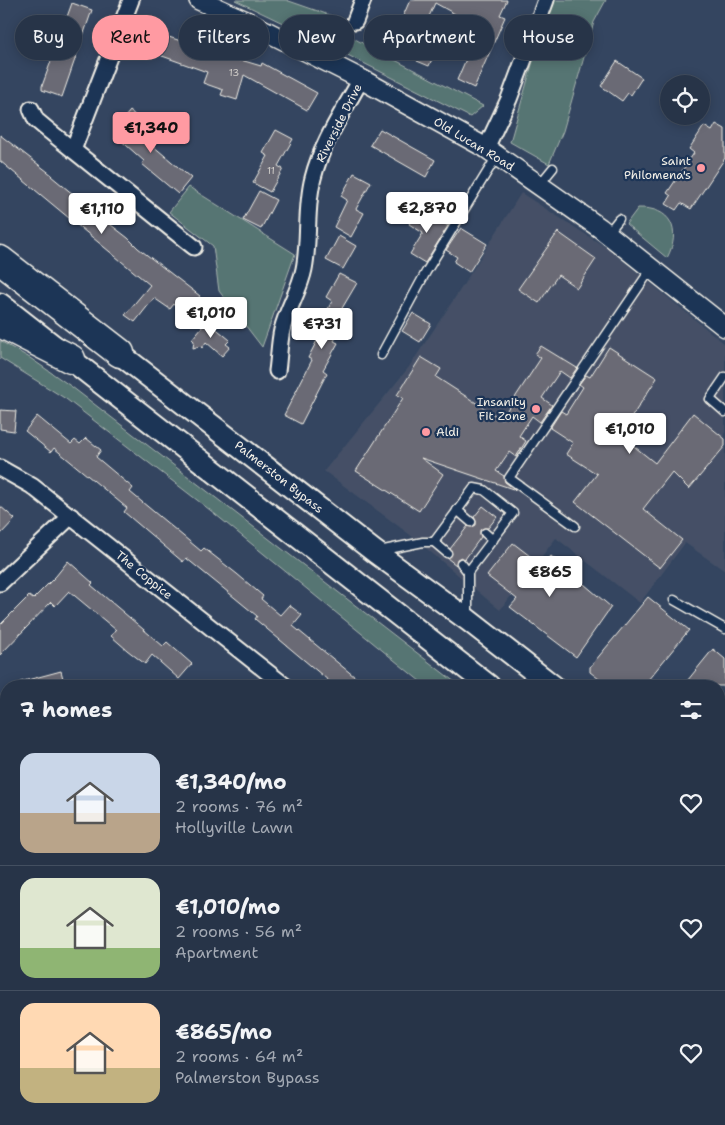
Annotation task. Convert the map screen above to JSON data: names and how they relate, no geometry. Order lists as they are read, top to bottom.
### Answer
{
  "streets": {
    "main road": ["Palmerston Bypass"],
    "street": ["Riverside Drive", "Old Lucan Road", "The Coppice"]
  },
  "crossings": [
    ["Riverside Drive", "Old Lucan Road"]
  ],
  "places": ["Saint Philomena's", "Insanity Fit Zone", "Aldi"],
  "house_numbers": ["13", "11"],
  "page": {
    "chip": [
      "Buy",
      "Rent",
      "Filters",
      "New",
      "Apartment",
      "House"
    ],
    "price": [
      "€1,340",
      "€2,870",
      "€1,110",
      "€1,010",
      "€731",
      "€1,010",
      "€865"
    ],
    "heading": "7 homes",
    "list": [
      {
        "name": "€1,340/mo",
        "note": "2 rooms · 76 m² · Hollyville Lawn"
      },
      {
        "name": "€1,010/mo",
        "note": "2 rooms · 56 m² · Apartment"
      },
      {
        "name": "€865/mo",
        "note": "2 rooms · 64 m² · Palmerston Bypass"
      }
    ]
  }
}
